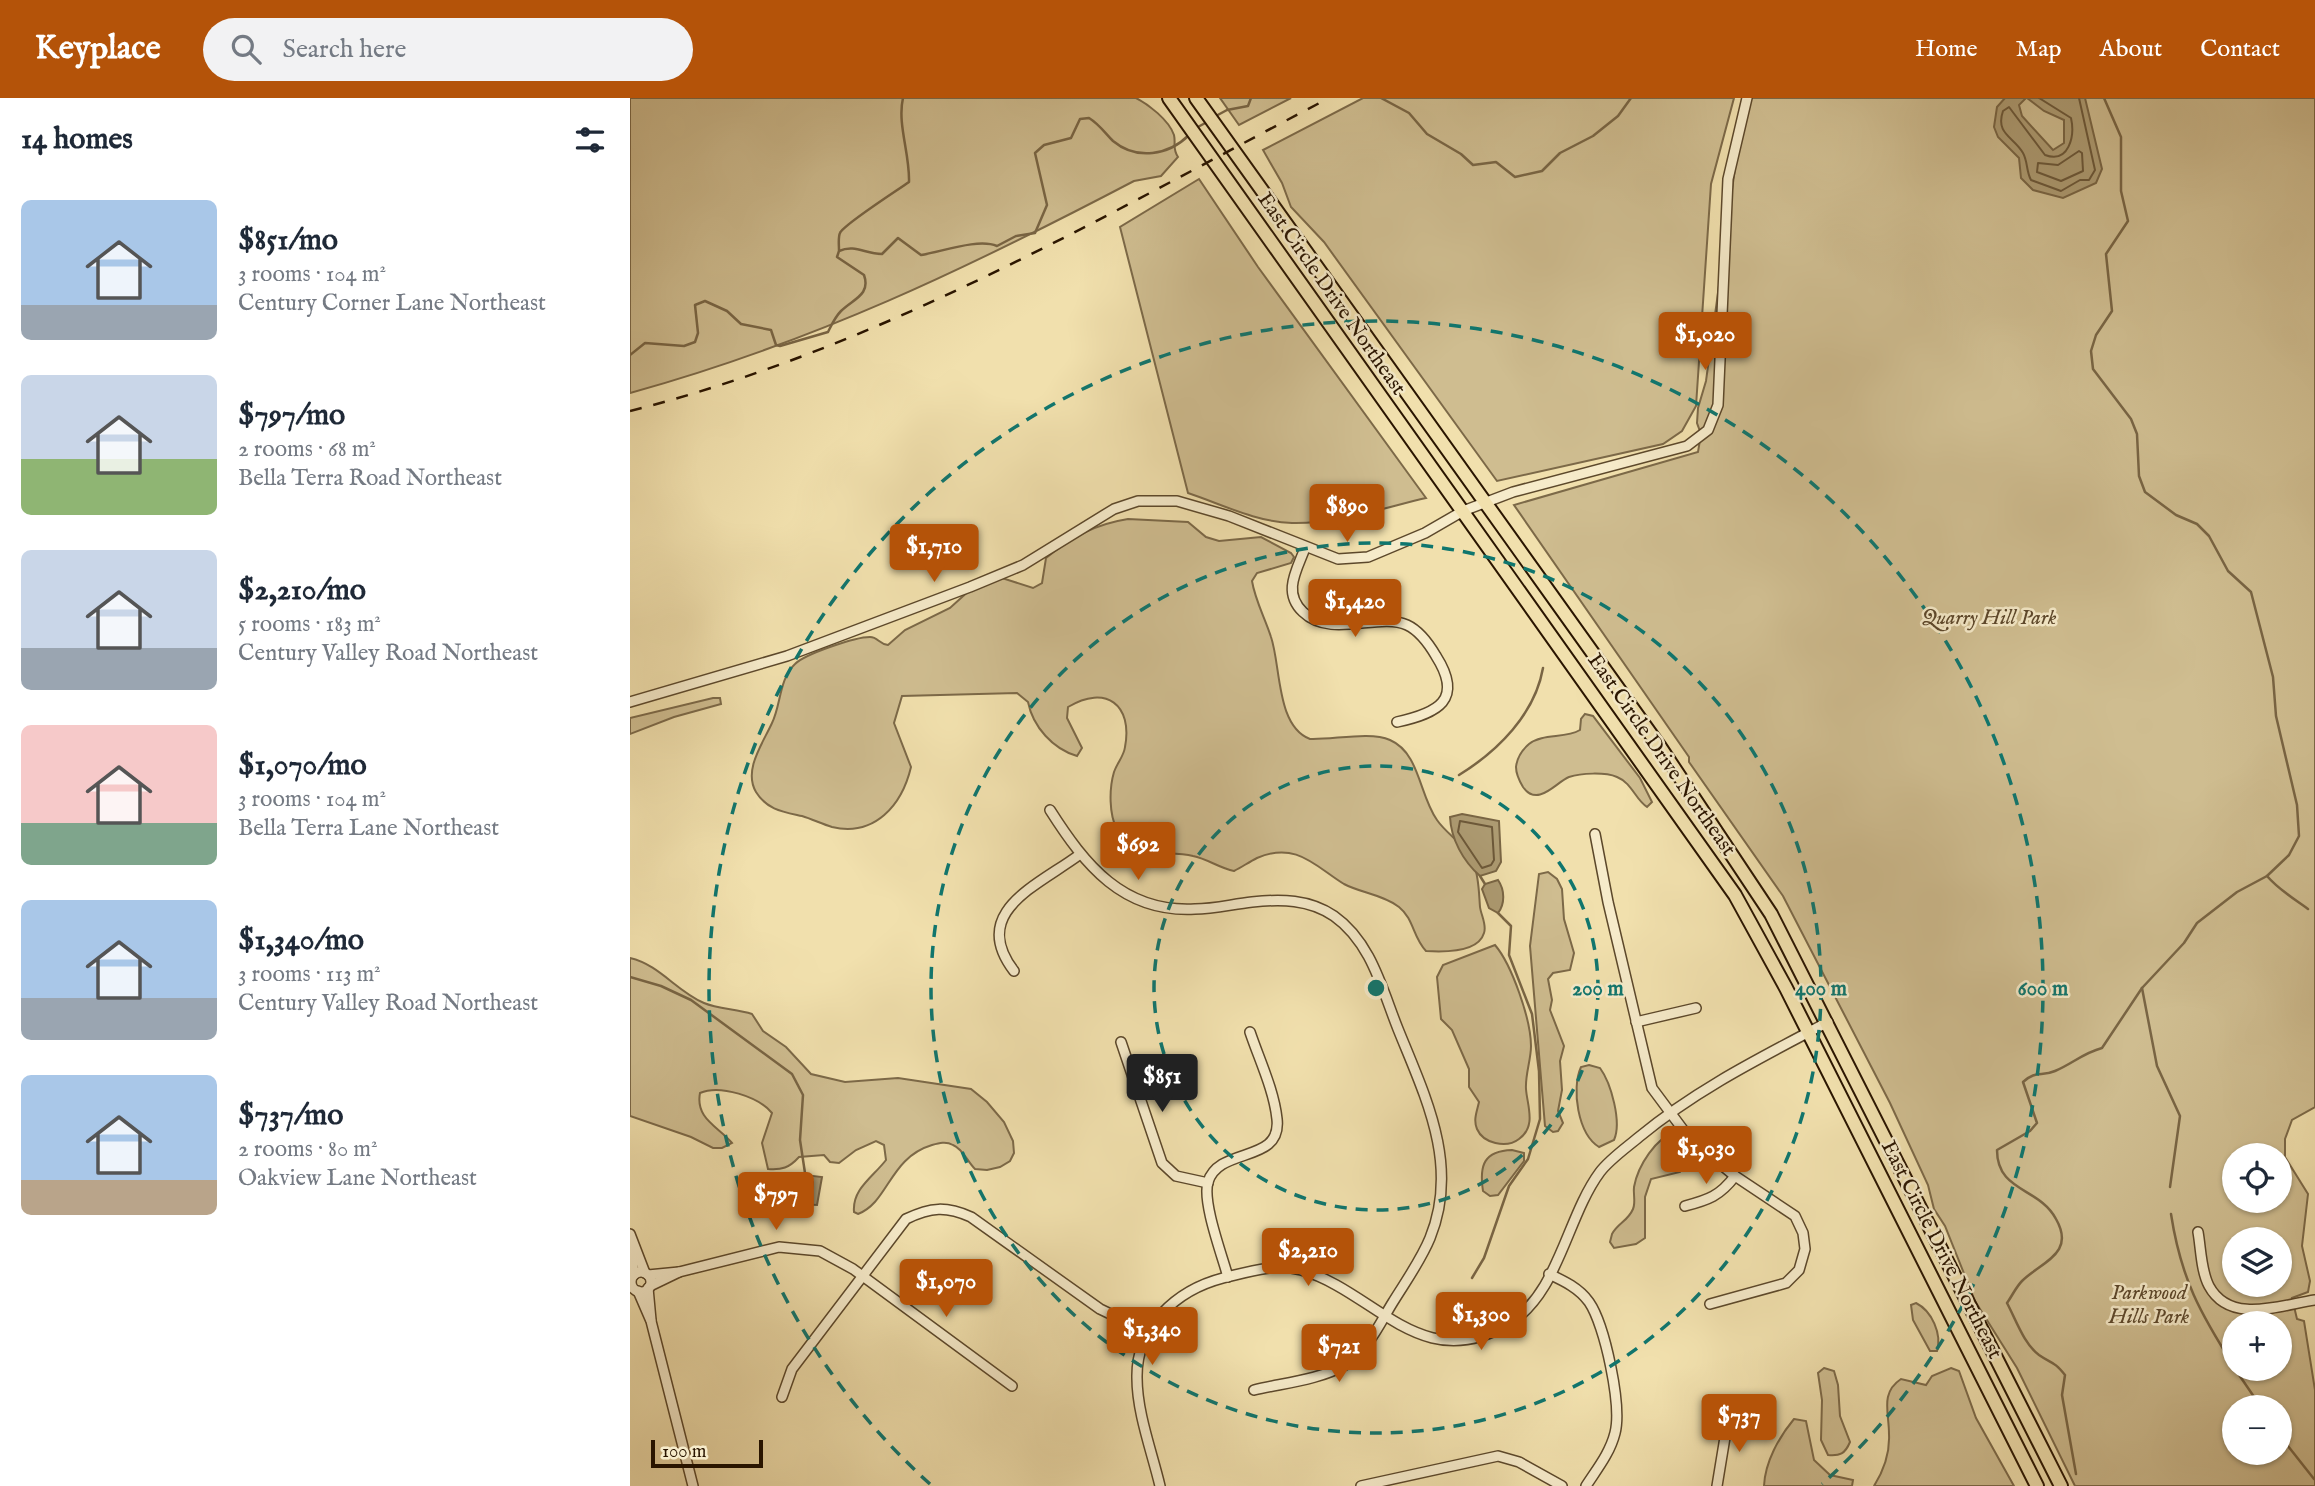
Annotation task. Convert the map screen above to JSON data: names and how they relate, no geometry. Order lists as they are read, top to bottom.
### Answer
{
  "streets": {
    "main road": ["East Circle Drive Northeast"]
  },
  "parks": ["Quarry Hill Park", "Parkwood Hills Park"],
  "scale_bar": "100 m",
  "page": {
    "header": "Keyplace",
    "search": "Search here",
    "nav": [
      "Home",
      "Map",
      "About",
      "Contact"
    ],
    "heading": "14 homes",
    "list": [
      {
        "name": "$851/mo",
        "note": "3 rooms · 104 m² · Century Corner Lane Northeast"
      },
      {
        "name": "$797/mo",
        "note": "2 rooms · 68 m² · Bella Terra Road Northeast"
      },
      {
        "name": "$2,210/mo",
        "note": "5 rooms · 183 m² · Century Valley Road Northeast"
      },
      {
        "name": "$1,070/mo",
        "note": "3 rooms · 104 m² · Bella Terra Lane Northeast"
      },
      {
        "name": "$1,340/mo",
        "note": "3 rooms · 113 m² · Century Valley Road Northeast"
      },
      {
        "name": "$737/mo",
        "note": "2 rooms · 80 m² · Oakview Lane Northeast"
      }
    ],
    "price": [
      "$1,020",
      "$890",
      "$1,710",
      "$1,420",
      "$692",
      "$851",
      "$1,030",
      "$797",
      "$2,210",
      "$1,070",
      "$1,300",
      "$1,340",
      "$721",
      "$737"
    ],
    "map_buttons": ["+", "−"],
    "scale": "100 m"
  },
  "rings": ["200 m", "400 m", "600 m"]
}
